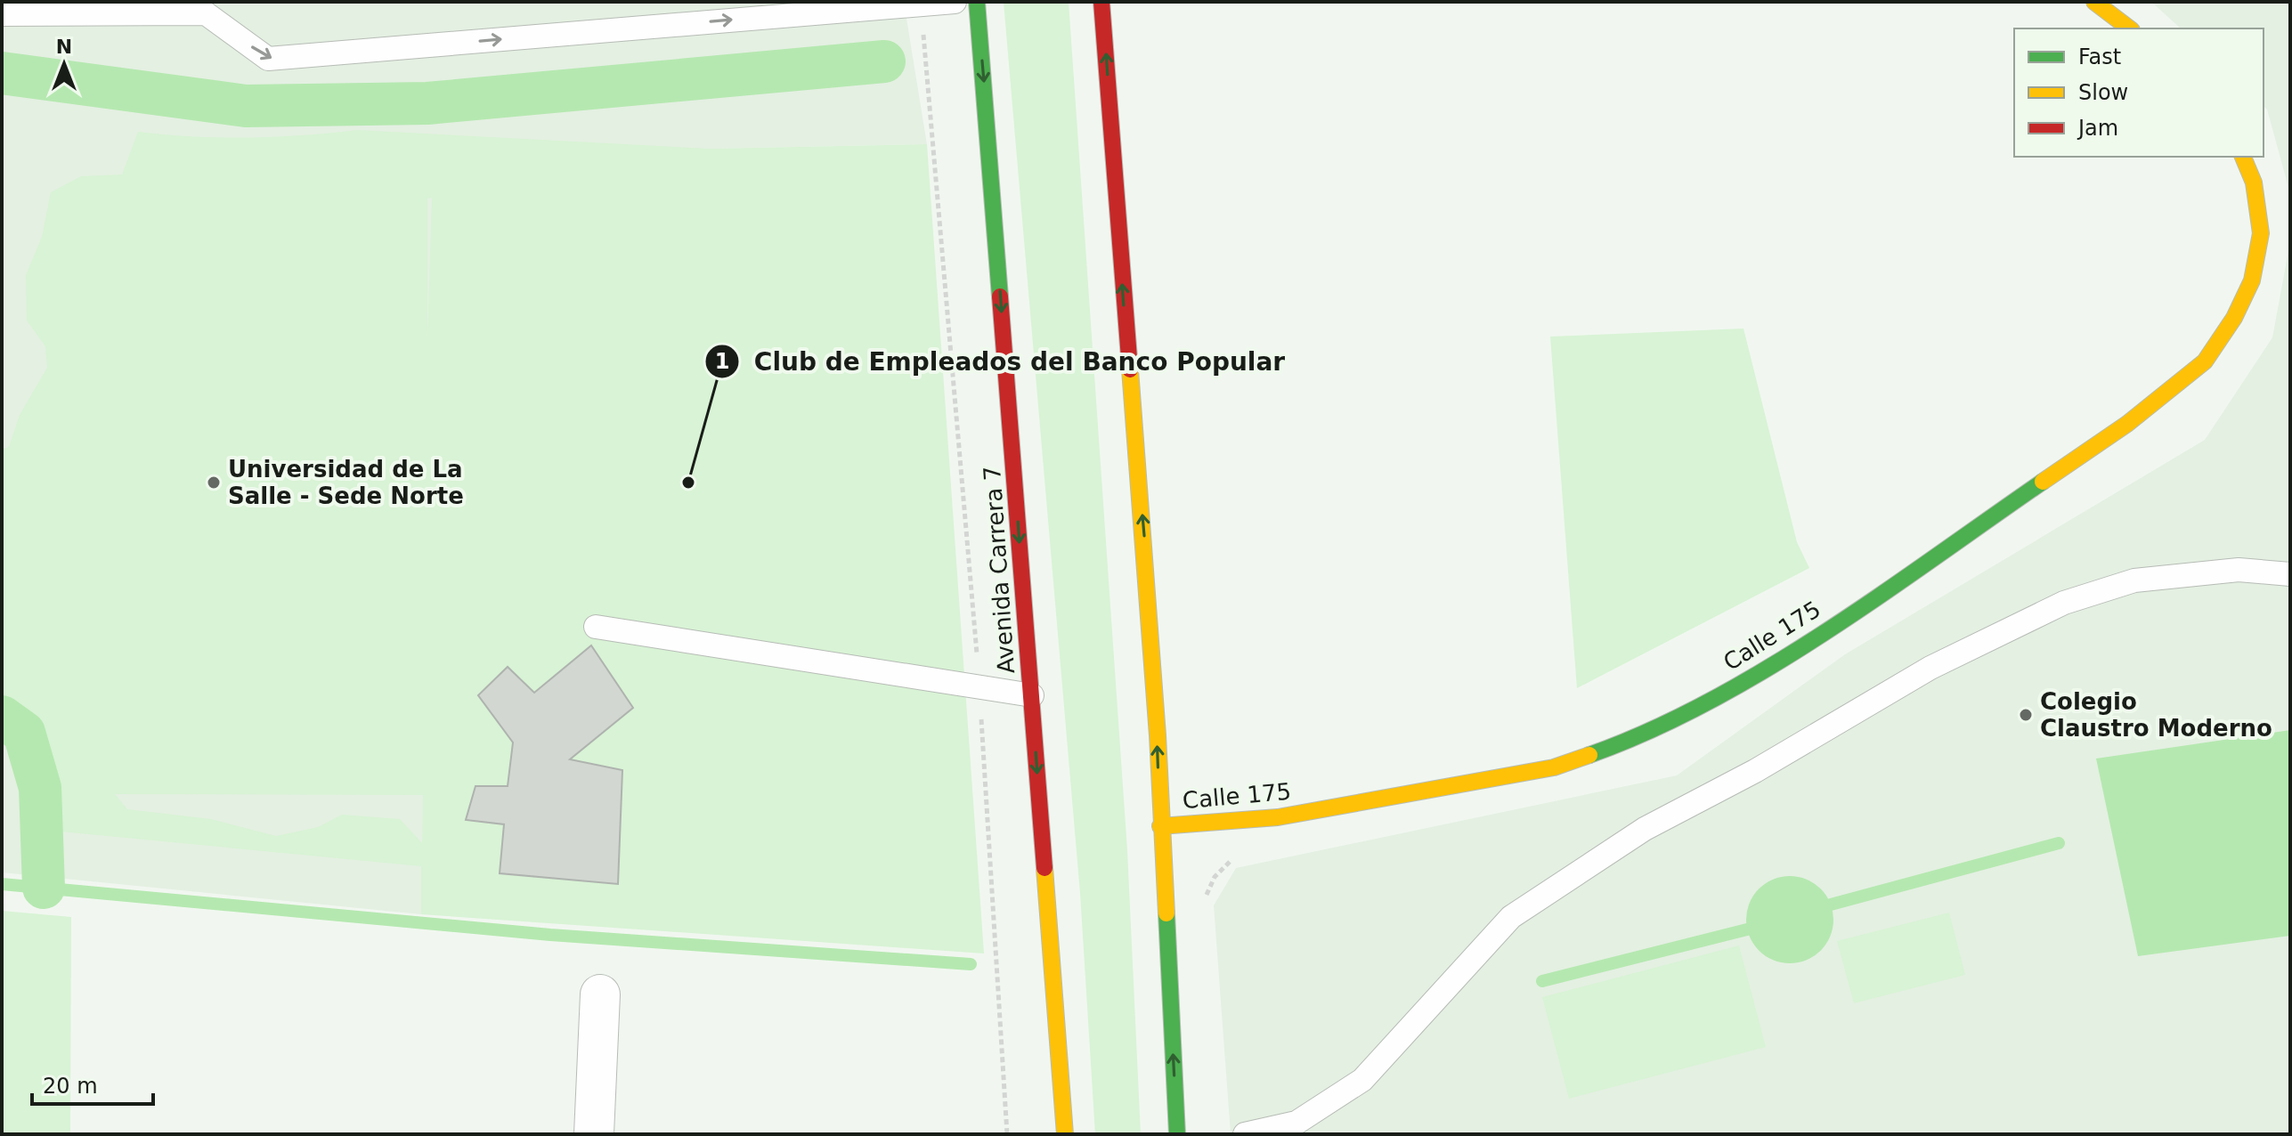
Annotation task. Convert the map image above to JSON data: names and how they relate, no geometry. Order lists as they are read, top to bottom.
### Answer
{
  "streets": {
    "main road": ["Avenida Carrera 7", "Calle 175"]
  },
  "places": ["Universidad de La Salle - Sede Norte", "Club de Empleados del Banco Popular", "Colegio Claustro Moderno"],
  "legend": ["Fast", "Slow", "Jam"],
  "scale_bar": "20 m",
  "north": "top"
}
